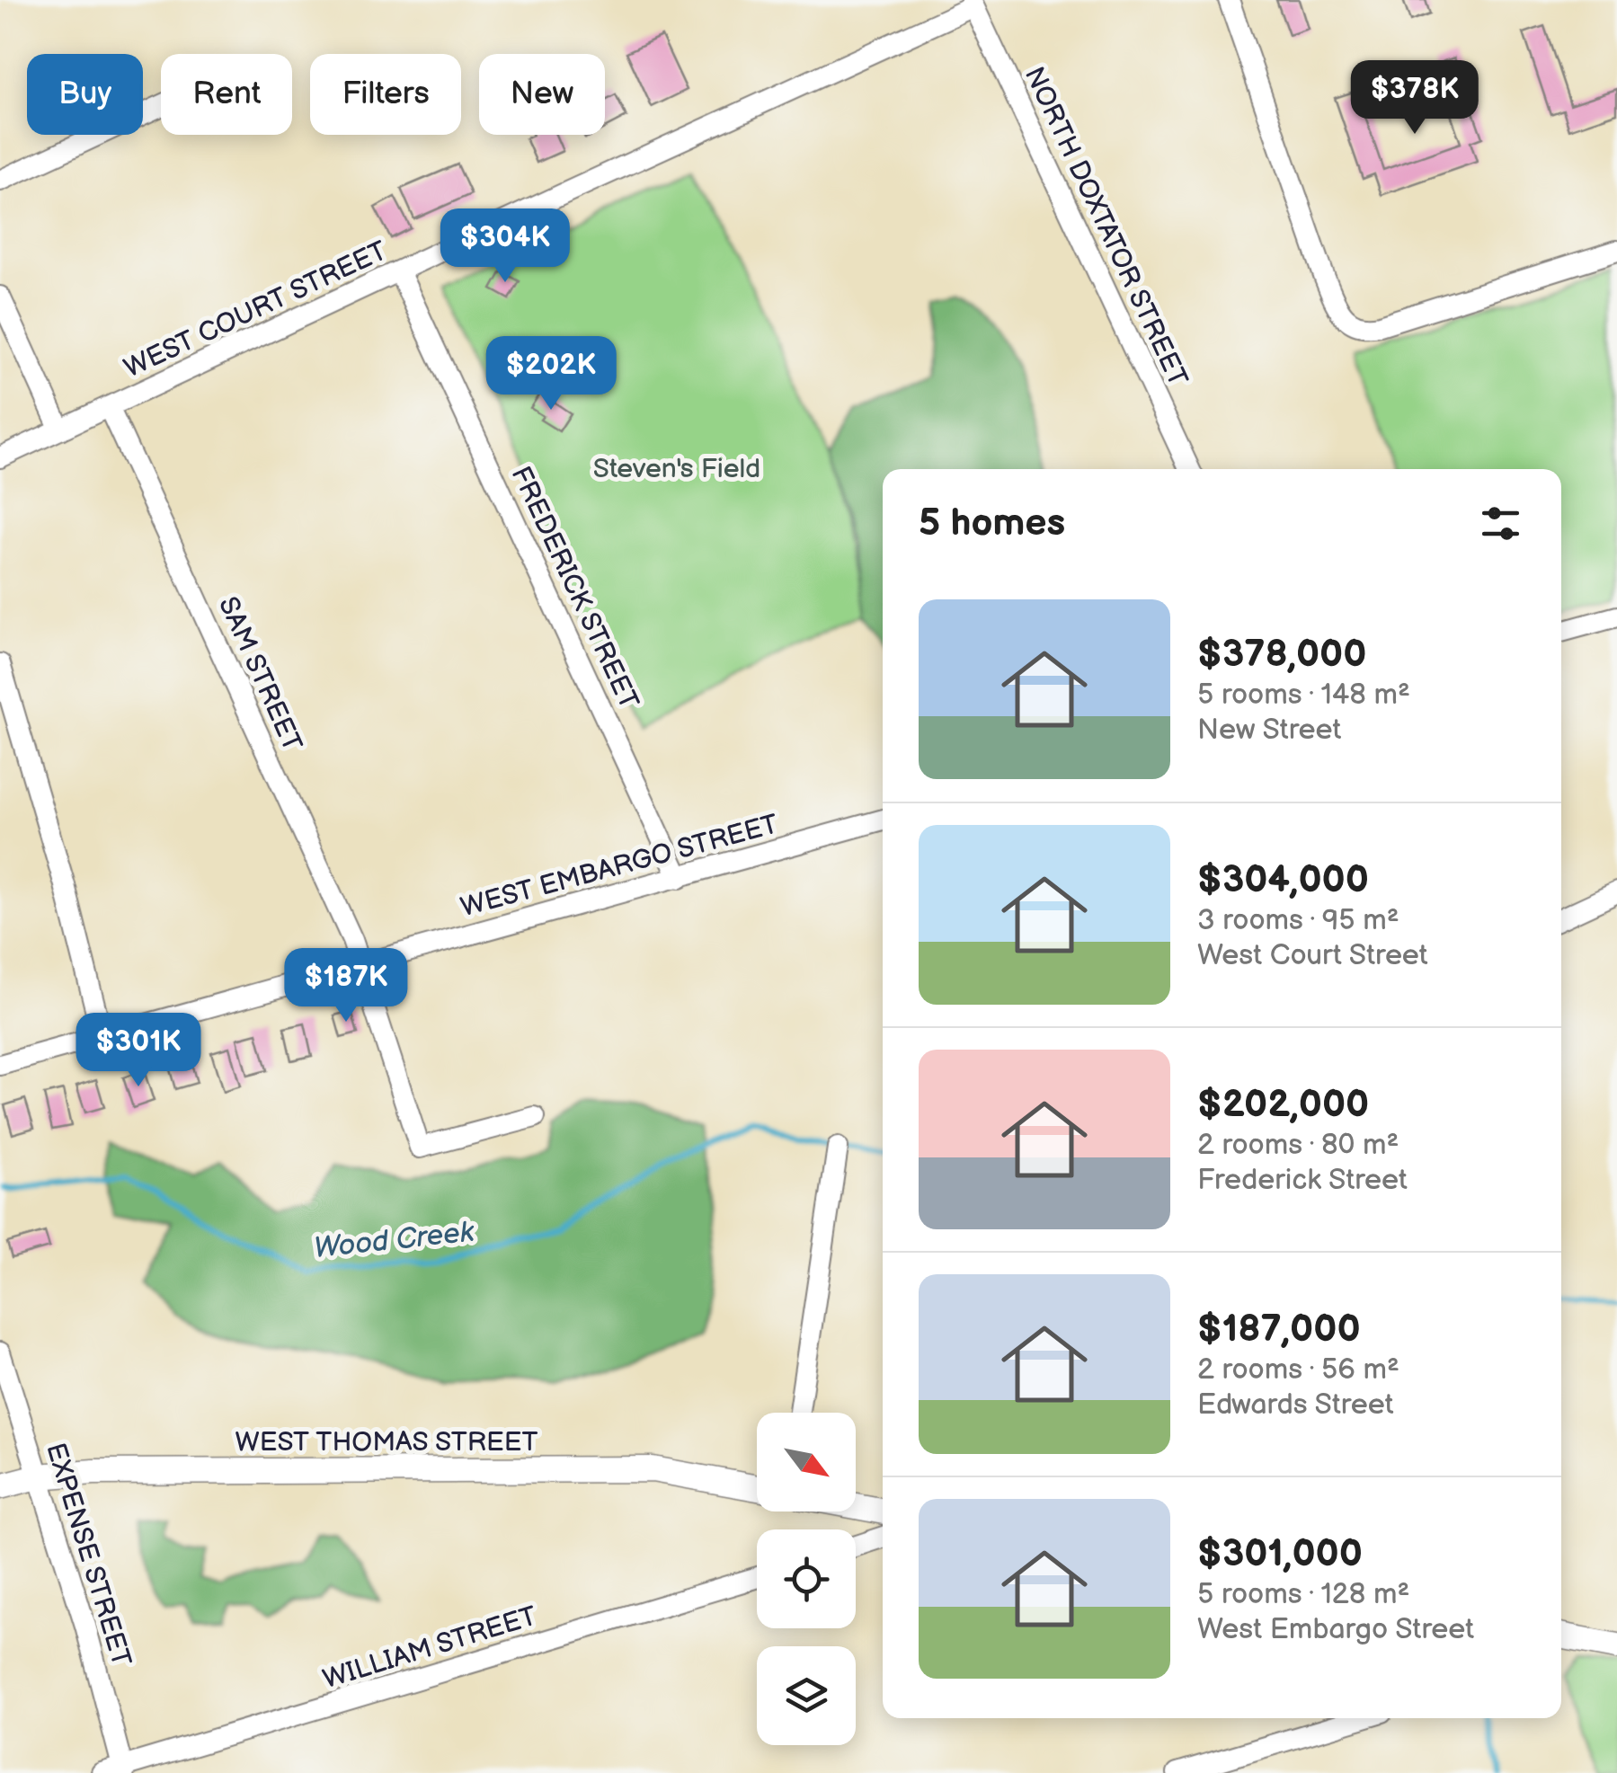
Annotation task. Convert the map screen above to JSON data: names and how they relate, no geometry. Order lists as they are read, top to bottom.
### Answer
{
  "streets": {
    "street": [
      "NORTH DOXTATOR STREET",
      "WEST COURT STREET",
      "FREDERICK STREET",
      "SAM STREET",
      "WEST EMBARGO STREET",
      "WEST THOMAS STREET",
      "EXPENSE STREET",
      "WILLIAM STREET"
    ]
  },
  "crossings": [
    ["NORTH DOXTATOR STREET", "WEST COURT STREET"],
    ["WEST COURT STREET", "FREDERICK STREET"],
    ["WEST COURT STREET", "SAM STREET"],
    ["FREDERICK STREET", "WEST EMBARGO STREET"],
    ["SAM STREET", "WEST EMBARGO STREET"],
    ["WEST THOMAS STREET", "EXPENSE STREET"],
    ["EXPENSE STREET", "WILLIAM STREET"]
  ],
  "water": ["Wood Creek"],
  "parks": ["Steven's Field"],
  "north": "bottom right",
  "page": {
    "chip": [
      "Buy",
      "Rent",
      "Filters",
      "New"
    ],
    "price": [
      "$378K",
      "$304K",
      "$202K",
      "$187K",
      "$301K"
    ],
    "heading": "5 homes",
    "list": [
      {
        "name": "$378,000",
        "note": "5 rooms · 148 m² · New Street"
      },
      {
        "name": "$304,000",
        "note": "3 rooms · 95 m² · West Court Street"
      },
      {
        "name": "$202,000",
        "note": "2 rooms · 80 m² · Frederick Street"
      },
      {
        "name": "$187,000",
        "note": "2 rooms · 56 m² · Edwards Street"
      },
      {
        "name": "$301,000",
        "note": "5 rooms · 128 m² · West Embargo Street"
      }
    ]
  }
}
